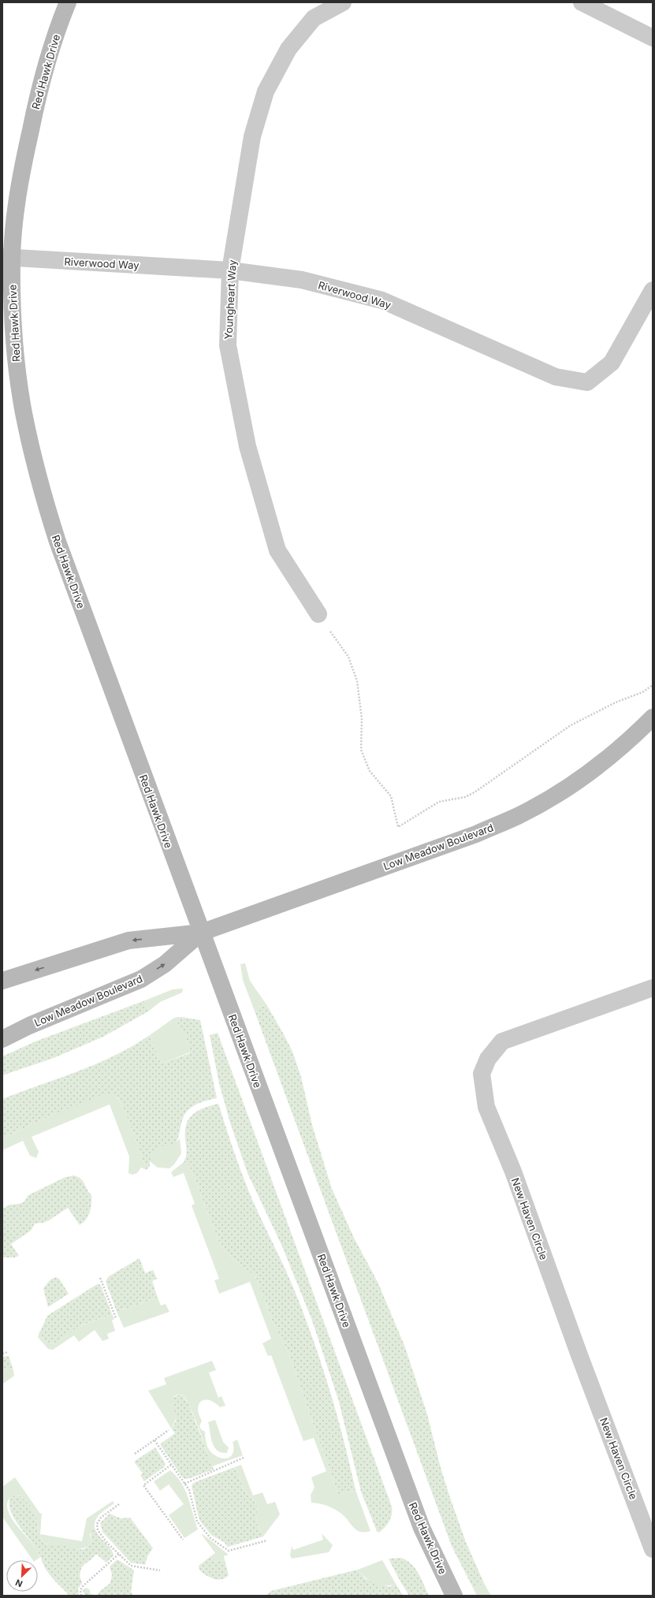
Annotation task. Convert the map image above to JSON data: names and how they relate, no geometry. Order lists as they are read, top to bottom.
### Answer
{
  "streets": {
    "street": [
      "Red Hawk Drive",
      "Riverwood Way",
      "Youngheart Way",
      "Low Meadow Boulevard",
      "New Haven Circle"
    ]
  },
  "crossings": [
    ["Red Hawk Drive", "Riverwood Way"],
    ["Red Hawk Drive", "Low Meadow Boulevard"],
    ["Riverwood Way", "Youngheart Way"]
  ],
  "north": "bottom left"
}
